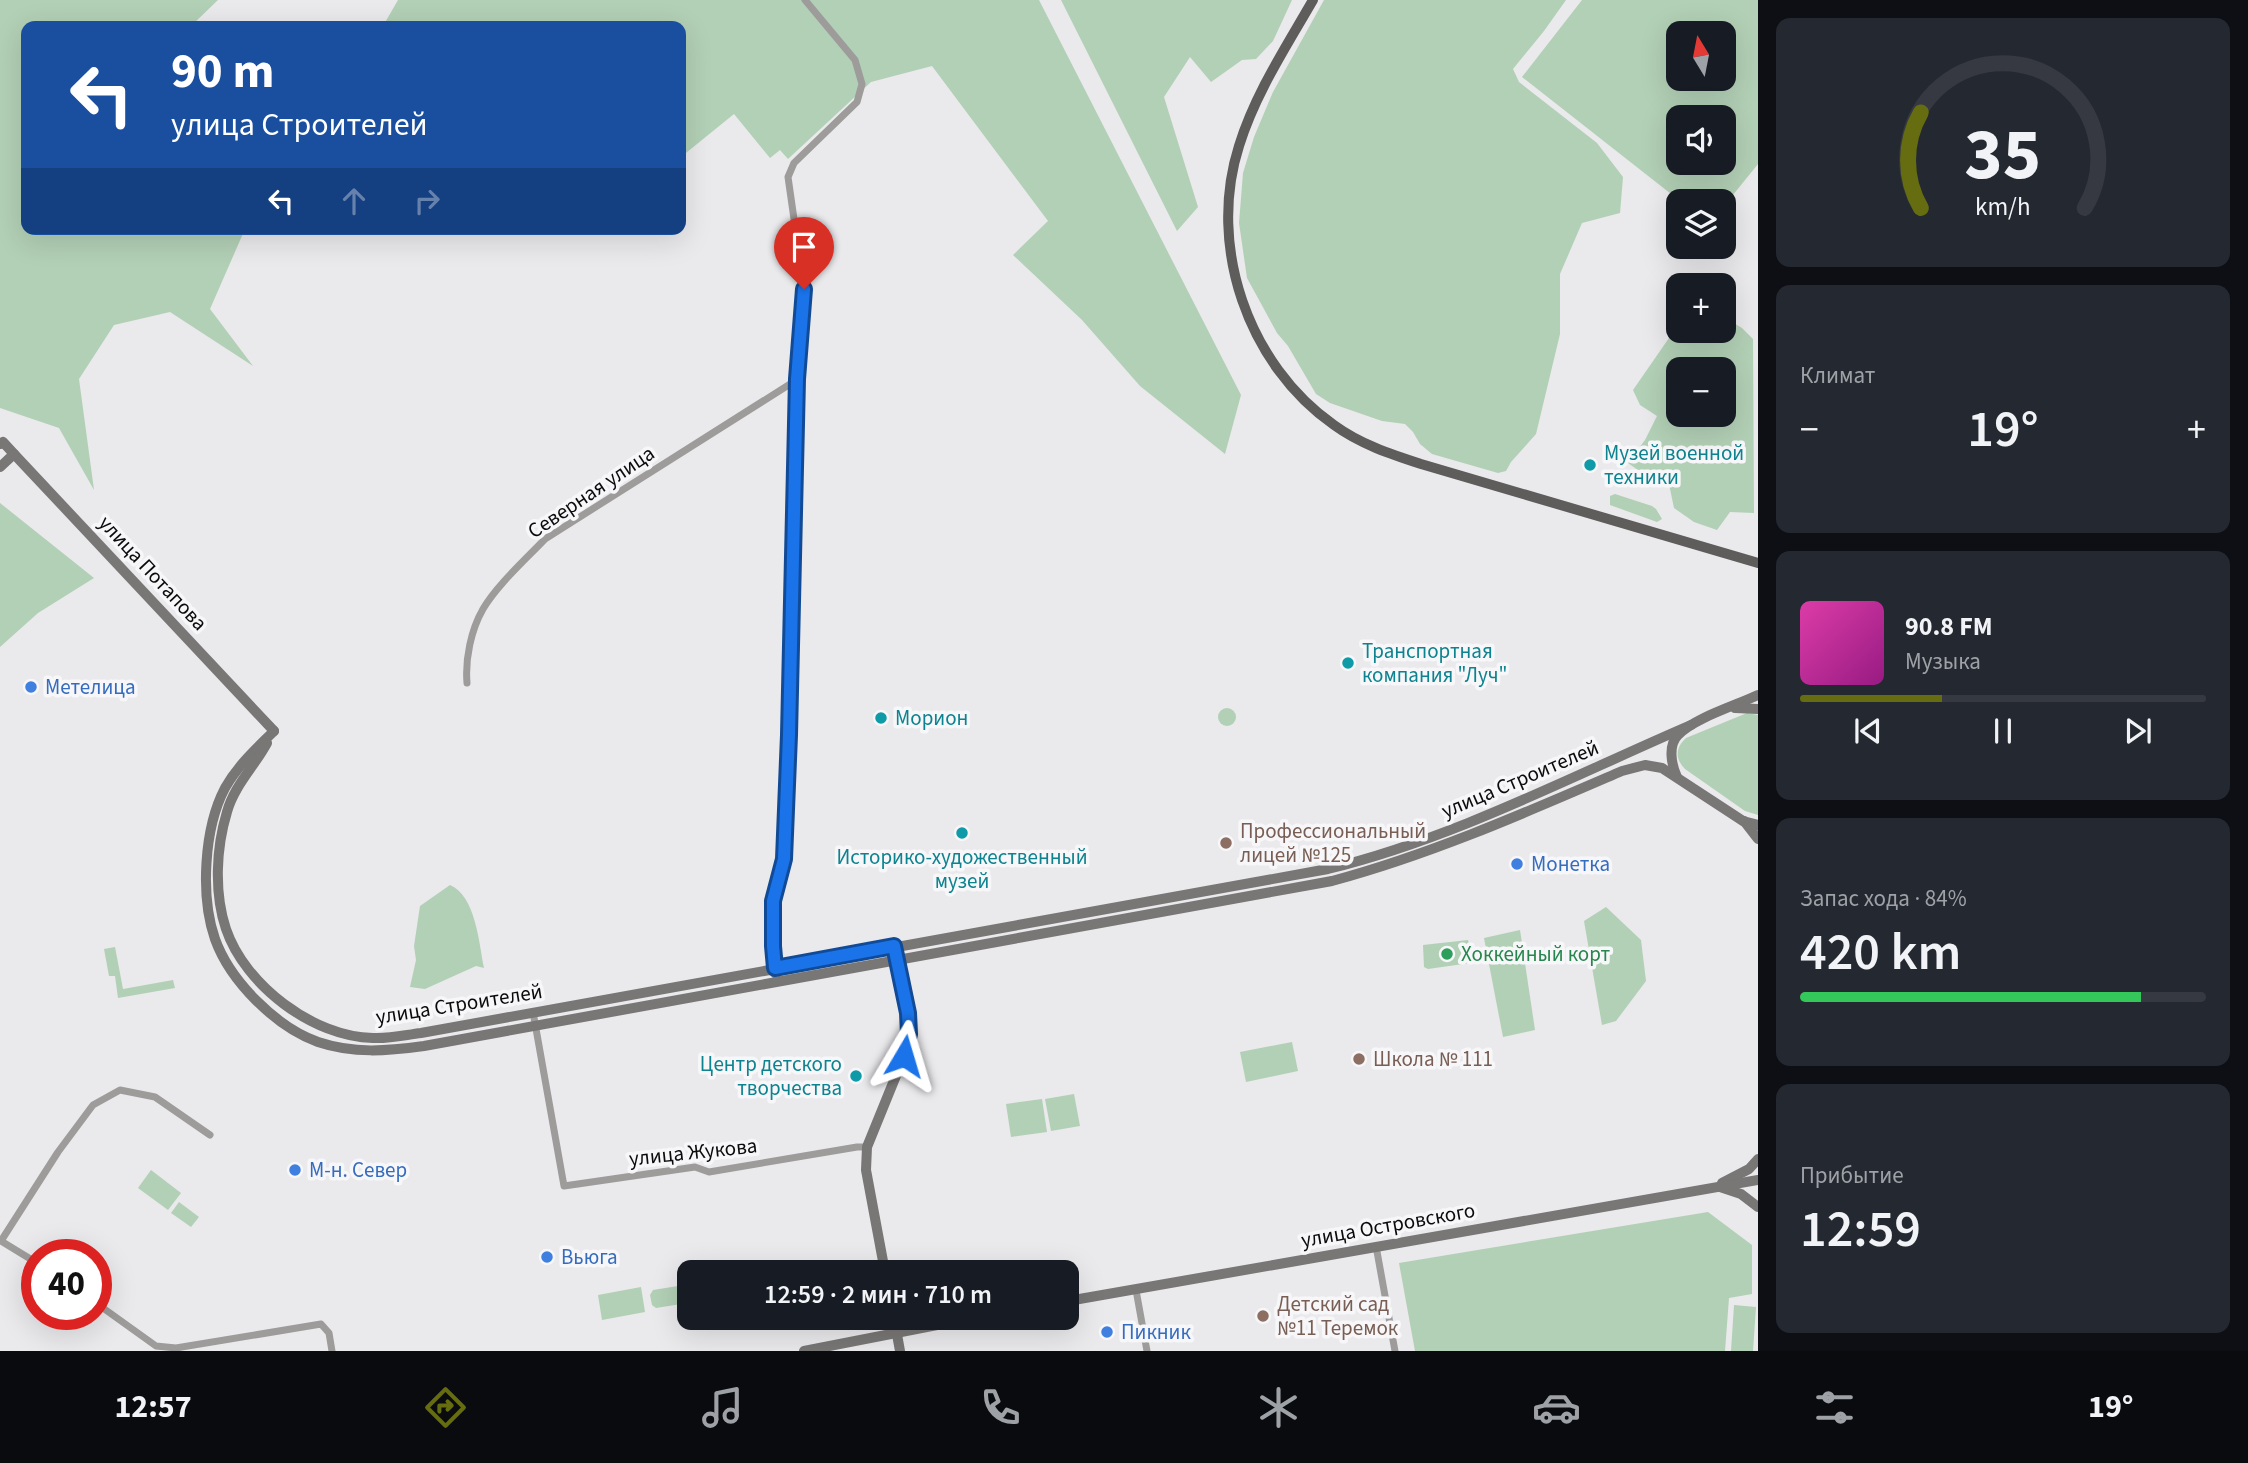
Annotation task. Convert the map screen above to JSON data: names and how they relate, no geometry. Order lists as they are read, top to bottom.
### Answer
{
  "streets": {
    "street": [
      "Северная улица",
      "улица Потапова",
      "улица Строителей",
      "улица Жукова",
      "улица Островского"
    ]
  },
  "crossings": [
    ["улица Потапова", "улица Строителей"],
    ["улица Строителей", "улица Жукова"]
  ],
  "places": [
    "Музей военной техники",
    "Транспортная компания \"Луч\"",
    "Метелица",
    "Морион",
    "Историко-художественный музей",
    "Профессиональный лицей №125",
    "Монетка",
    "Хоккейный корт",
    "Школа № 111",
    "Центр детского творчества",
    "М-н. Север",
    "Вьюга",
    "Детский сад №11 Теремок",
    "Пикник"
  ],
  "north": "top",
  "page": {
    "map_buttons": ["+", "−"],
    "turn": ["90 m", "улица Строителей"],
    "tile": [
      "Климат",
      ["Запас хода · 84%", "420 km"],
      ["Прибытие", "12:59"]
    ],
    "heat": ["−", "19°", "+"],
    "song": ["90.8 FM", "Музыка"],
    "limit": "40",
    "trip": "12:59 · 2 мин · 710 m",
    "tabs": ["12:57", "19°"],
    "gauge": ["35", "km/h"]
  }
}
